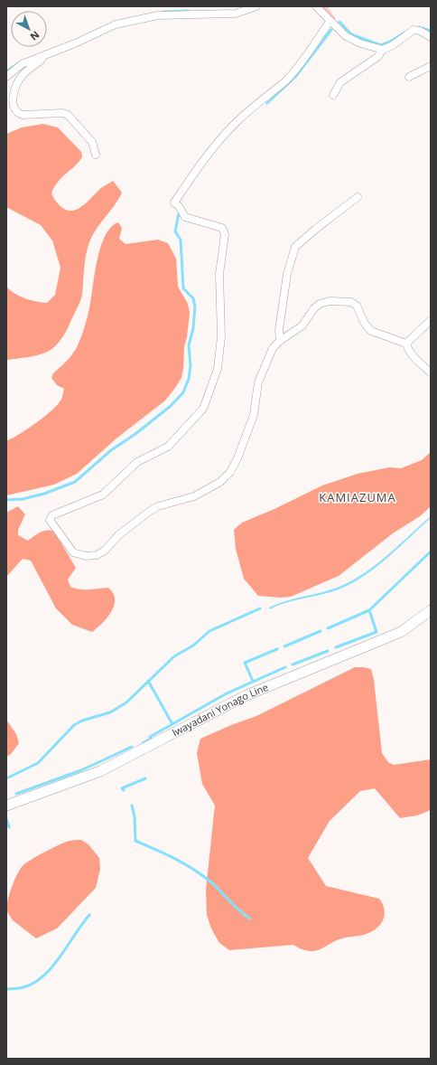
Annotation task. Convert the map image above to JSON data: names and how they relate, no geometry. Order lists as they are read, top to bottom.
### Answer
{
  "streets": {
    "main road": ["Iwayadani Yonago Line"]
  },
  "districts": ["KAMIAZUMA"],
  "north": "bottom right"
}
